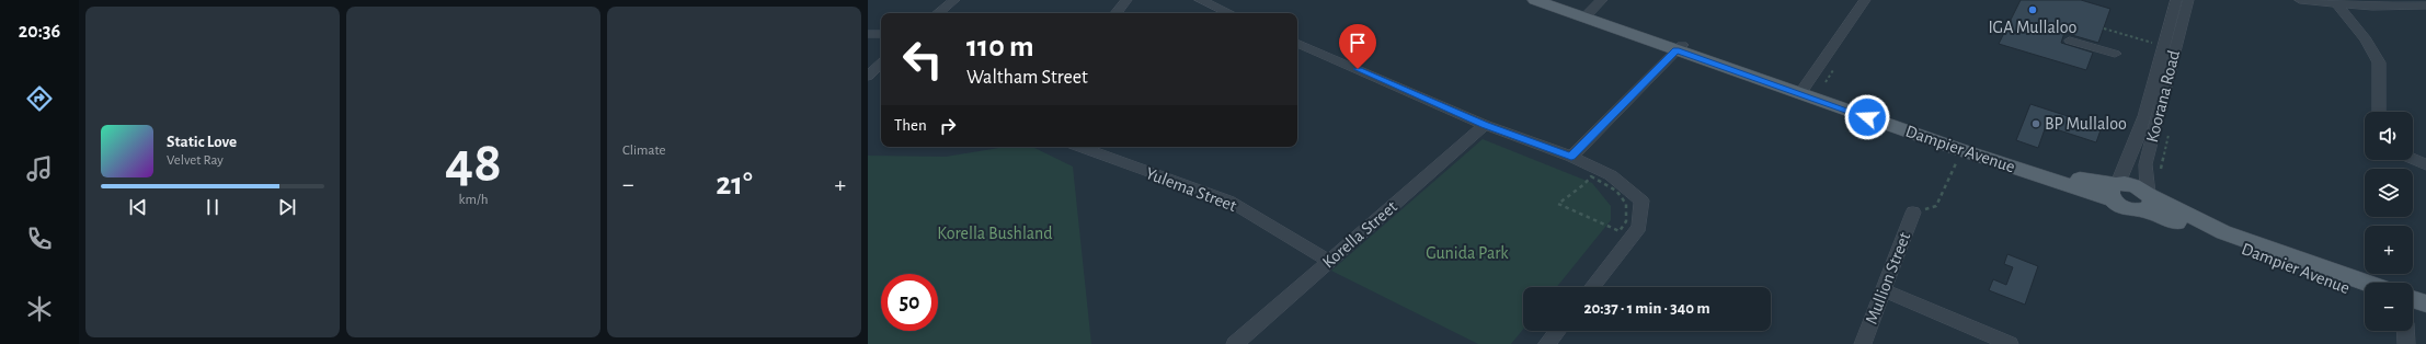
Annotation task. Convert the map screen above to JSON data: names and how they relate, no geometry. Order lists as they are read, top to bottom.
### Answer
{
  "streets": {
    "main road": ["Dampier Avenue"],
    "street": [
      "Koorana Road",
      "Yulema Street",
      "Korella Street",
      "Mullion Street"
    ]
  },
  "crossings": [
    ["Koorana Road", "Dampier Avenue"],
    ["Yulema Street", "Korella Street"]
  ],
  "parks": ["Korella Bushland", "Gunida Park"],
  "places": ["IGA Mullaloo", "BP Mullaloo"],
  "page": {
    "tabs": "20:36",
    "tile": [
      ["48", "km/h"],
      "Climate"
    ],
    "turn": ["110 m", "Waltham Street"],
    "then": "Then",
    "map_buttons": ["+", "−"],
    "song": ["Static Love", "Velvet Ray"],
    "heat": ["−", "21°", "+"],
    "limit": "50",
    "trip": "20:37 · 1 min · 340 m"
  }
}
